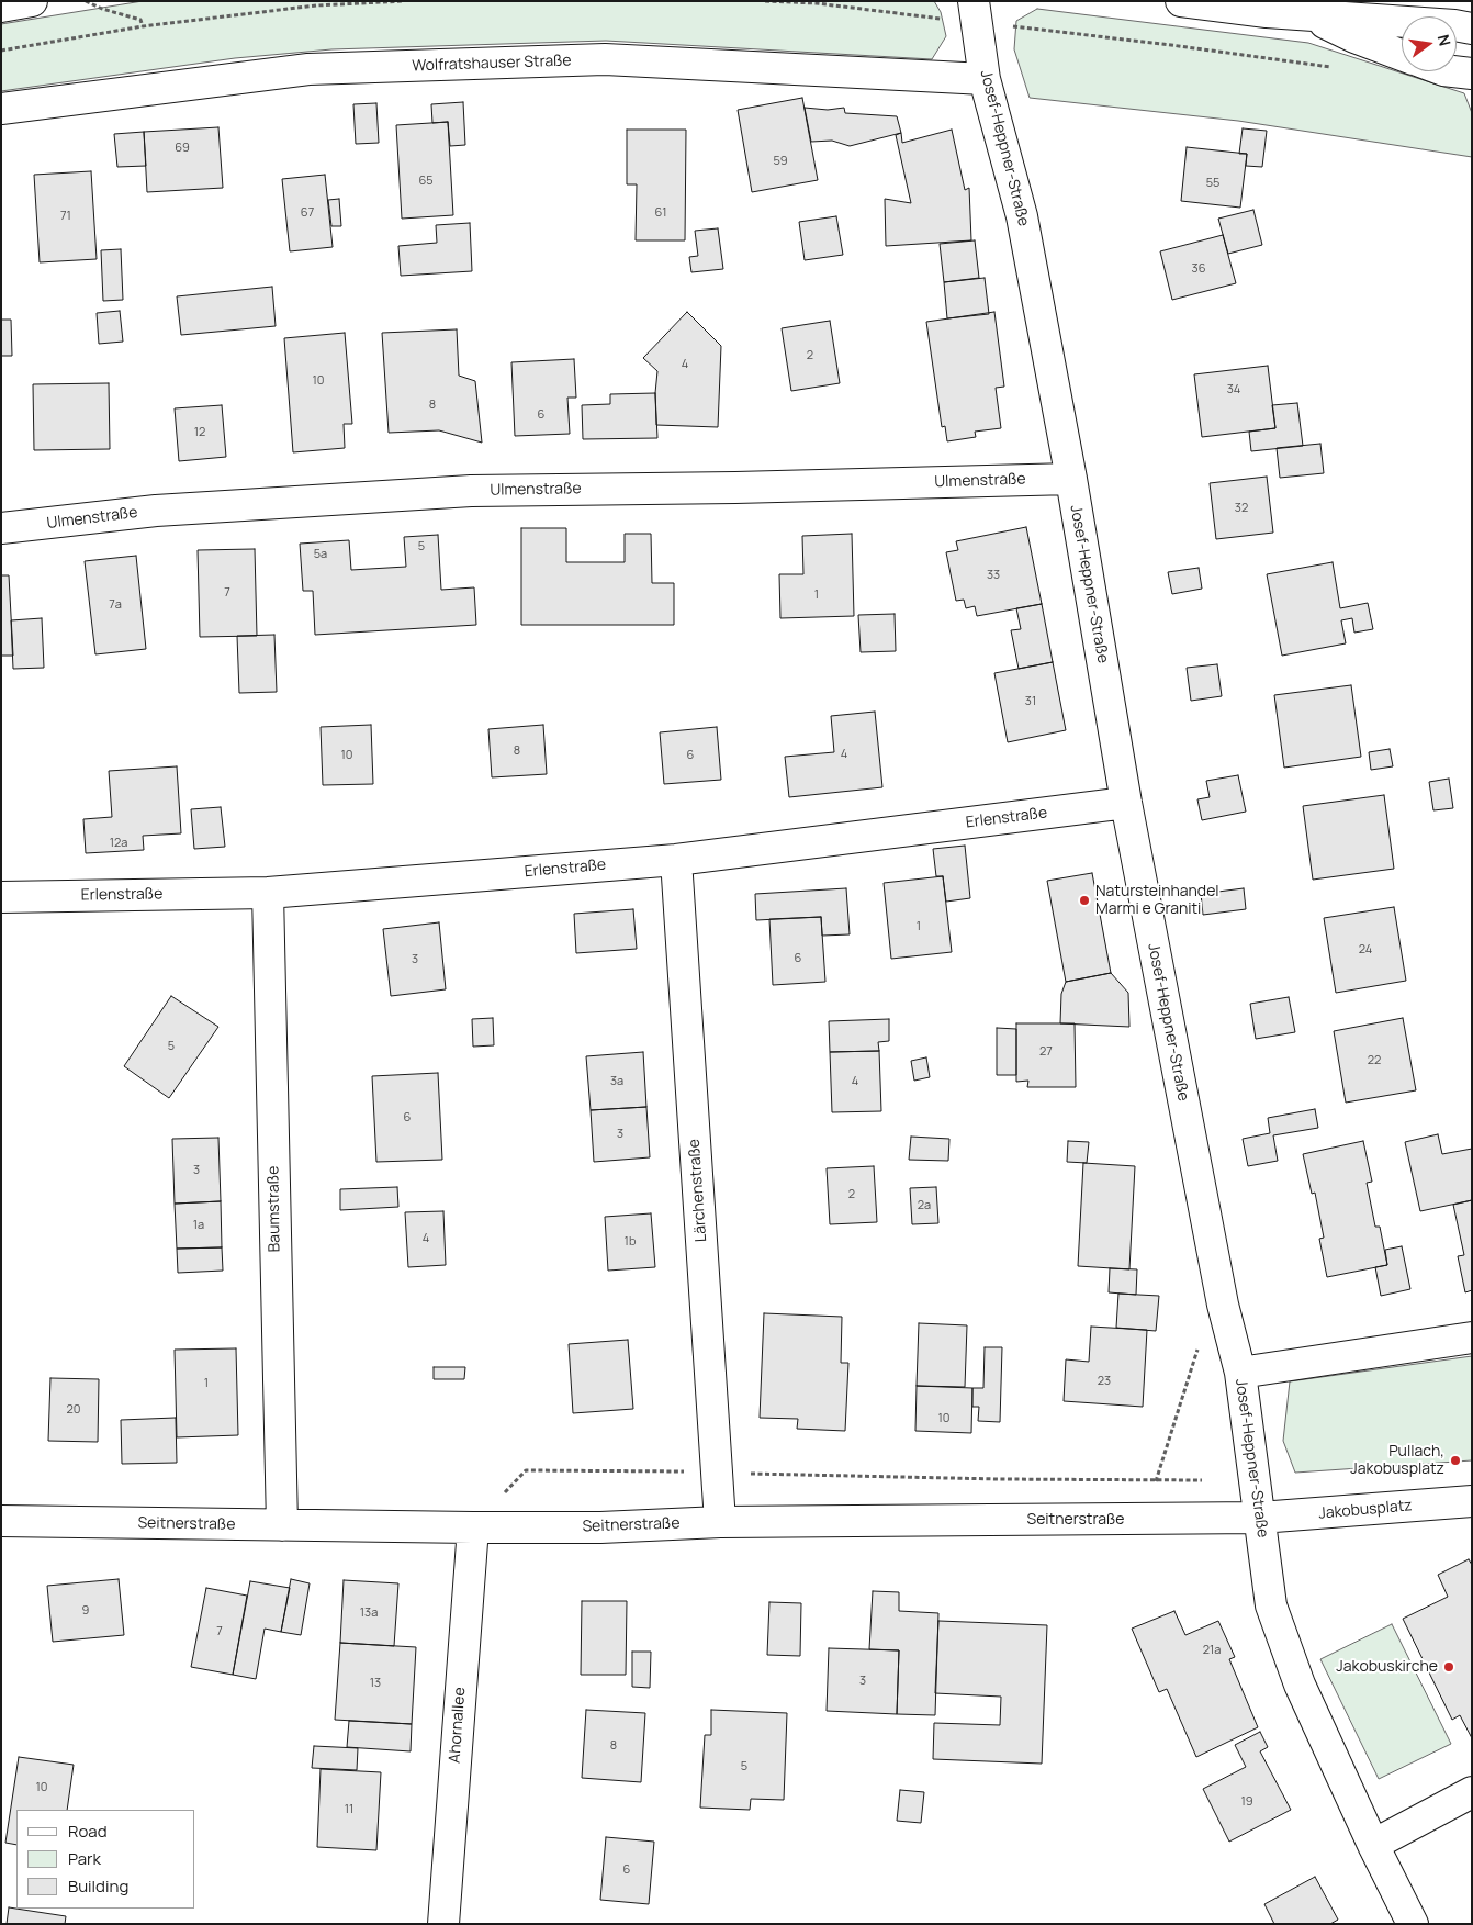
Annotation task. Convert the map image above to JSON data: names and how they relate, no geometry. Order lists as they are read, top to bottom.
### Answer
{
  "streets": {
    "street": [
      "Wolfratshauser Straße",
      "Josef-Heppner-Straße",
      "Ulmenstraße",
      "Erlenstraße",
      "Lärchenstraße",
      "Baumstraße",
      "Jakobusplatz",
      "Seitnerstraße",
      "Ahornallee"
    ]
  },
  "crossings": [
    ["Wolfratshauser Straße", "Josef-Heppner-Straße"],
    ["Josef-Heppner-Straße", "Ulmenstraße"],
    ["Josef-Heppner-Straße", "Erlenstraße"],
    ["Josef-Heppner-Straße", "Jakobusplatz"],
    ["Josef-Heppner-Straße", "Seitnerstraße"],
    ["Erlenstraße", "Lärchenstraße"],
    ["Erlenstraße", "Baumstraße"],
    ["Lärchenstraße", "Seitnerstraße"],
    ["Baumstraße", "Seitnerstraße"],
    ["Jakobusplatz", "Seitnerstraße"],
    ["Seitnerstraße", "Ahornallee"]
  ],
  "places": ["Natursteinhandel Marmi e Graniti", "Pullach, Jakobusplatz", "Jakobuskirche"],
  "house_numbers": [
    "69",
    "59",
    "65",
    "55",
    "67",
    "61",
    "71",
    "36",
    "2",
    "4",
    "10",
    "34",
    "8",
    "6",
    "12",
    "32",
    "5",
    "5a",
    "33",
    "7",
    "1",
    "7a",
    "31",
    "8",
    "4",
    "10",
    "6",
    "12a",
    "1",
    "24",
    "6",
    "3",
    "5",
    "27",
    "22",
    "3a",
    "4",
    "6",
    "3",
    "3",
    "2",
    "2a",
    "1a",
    "4",
    "1b",
    "23",
    "1",
    "20",
    "10",
    "9",
    "13a",
    "7",
    "21a",
    "3",
    "13",
    "8",
    "5",
    "10",
    "19",
    "11",
    "6"
  ],
  "legend": ["Road", "Park", "Building"],
  "north": "right"
}
